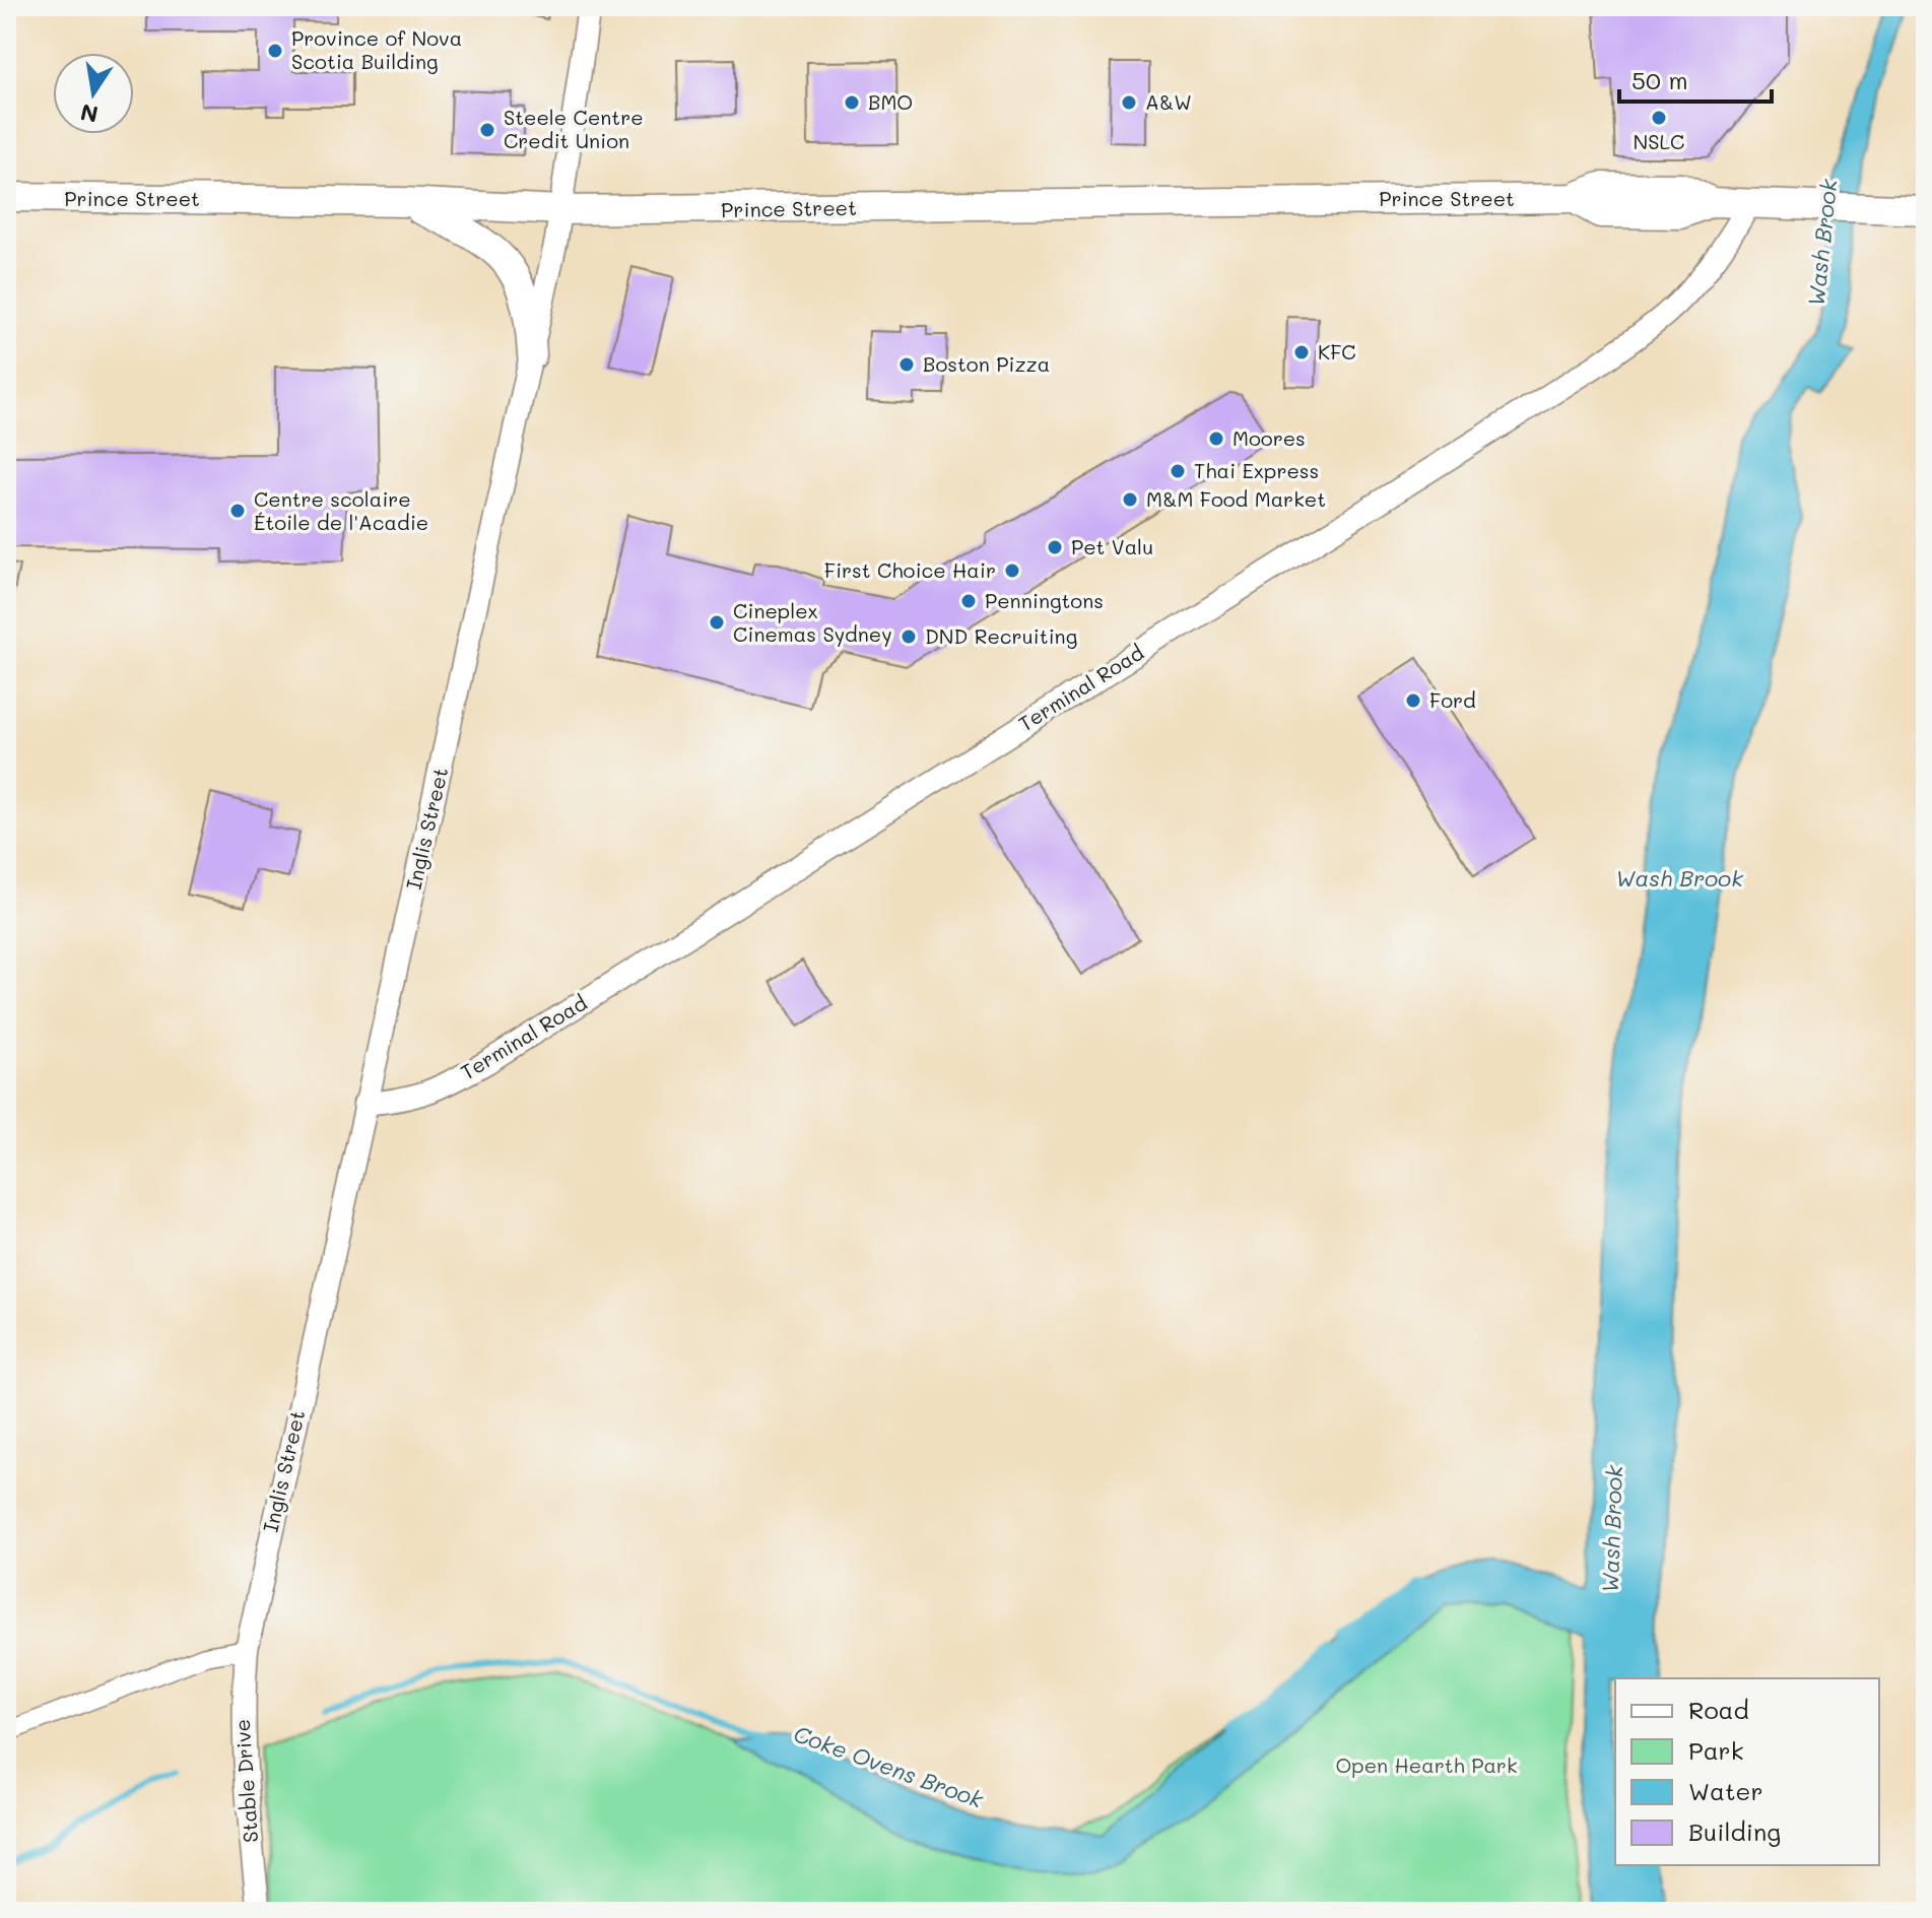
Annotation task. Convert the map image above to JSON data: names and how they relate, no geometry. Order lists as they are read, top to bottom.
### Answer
{
  "streets": {
    "main road": ["Prince Street"],
    "street": ["Terminal Road", "Inglis Street", "Stable Drive"]
  },
  "crossings": [
    ["Prince Street", "Terminal Road"],
    ["Prince Street", "Inglis Street"],
    ["Terminal Road", "Inglis Street"],
    ["Inglis Street", "Stable Drive"]
  ],
  "water": ["Wash Brook", "Coke Ovens Brook"],
  "parks": ["Open Hearth Park"],
  "places": [
    "Province of Nova Scotia Building",
    "BMO",
    "A&W",
    "NSLC",
    "Steele Centre Credit Union",
    "KFC",
    "Boston Pizza",
    "Moores",
    "Thai Express",
    "M&M Food Market",
    "Centre scolaire Étoile de l'Acadie",
    "Pet Valu",
    "First Choice Hair",
    "Penningtons",
    "Cineplex Cinemas Sydney",
    "DND Recruiting",
    "Ford"
  ],
  "legend": [
    "Road",
    "Park",
    "Water",
    "Building"
  ],
  "scale_bar": "50 m",
  "north": "bottom"
}
